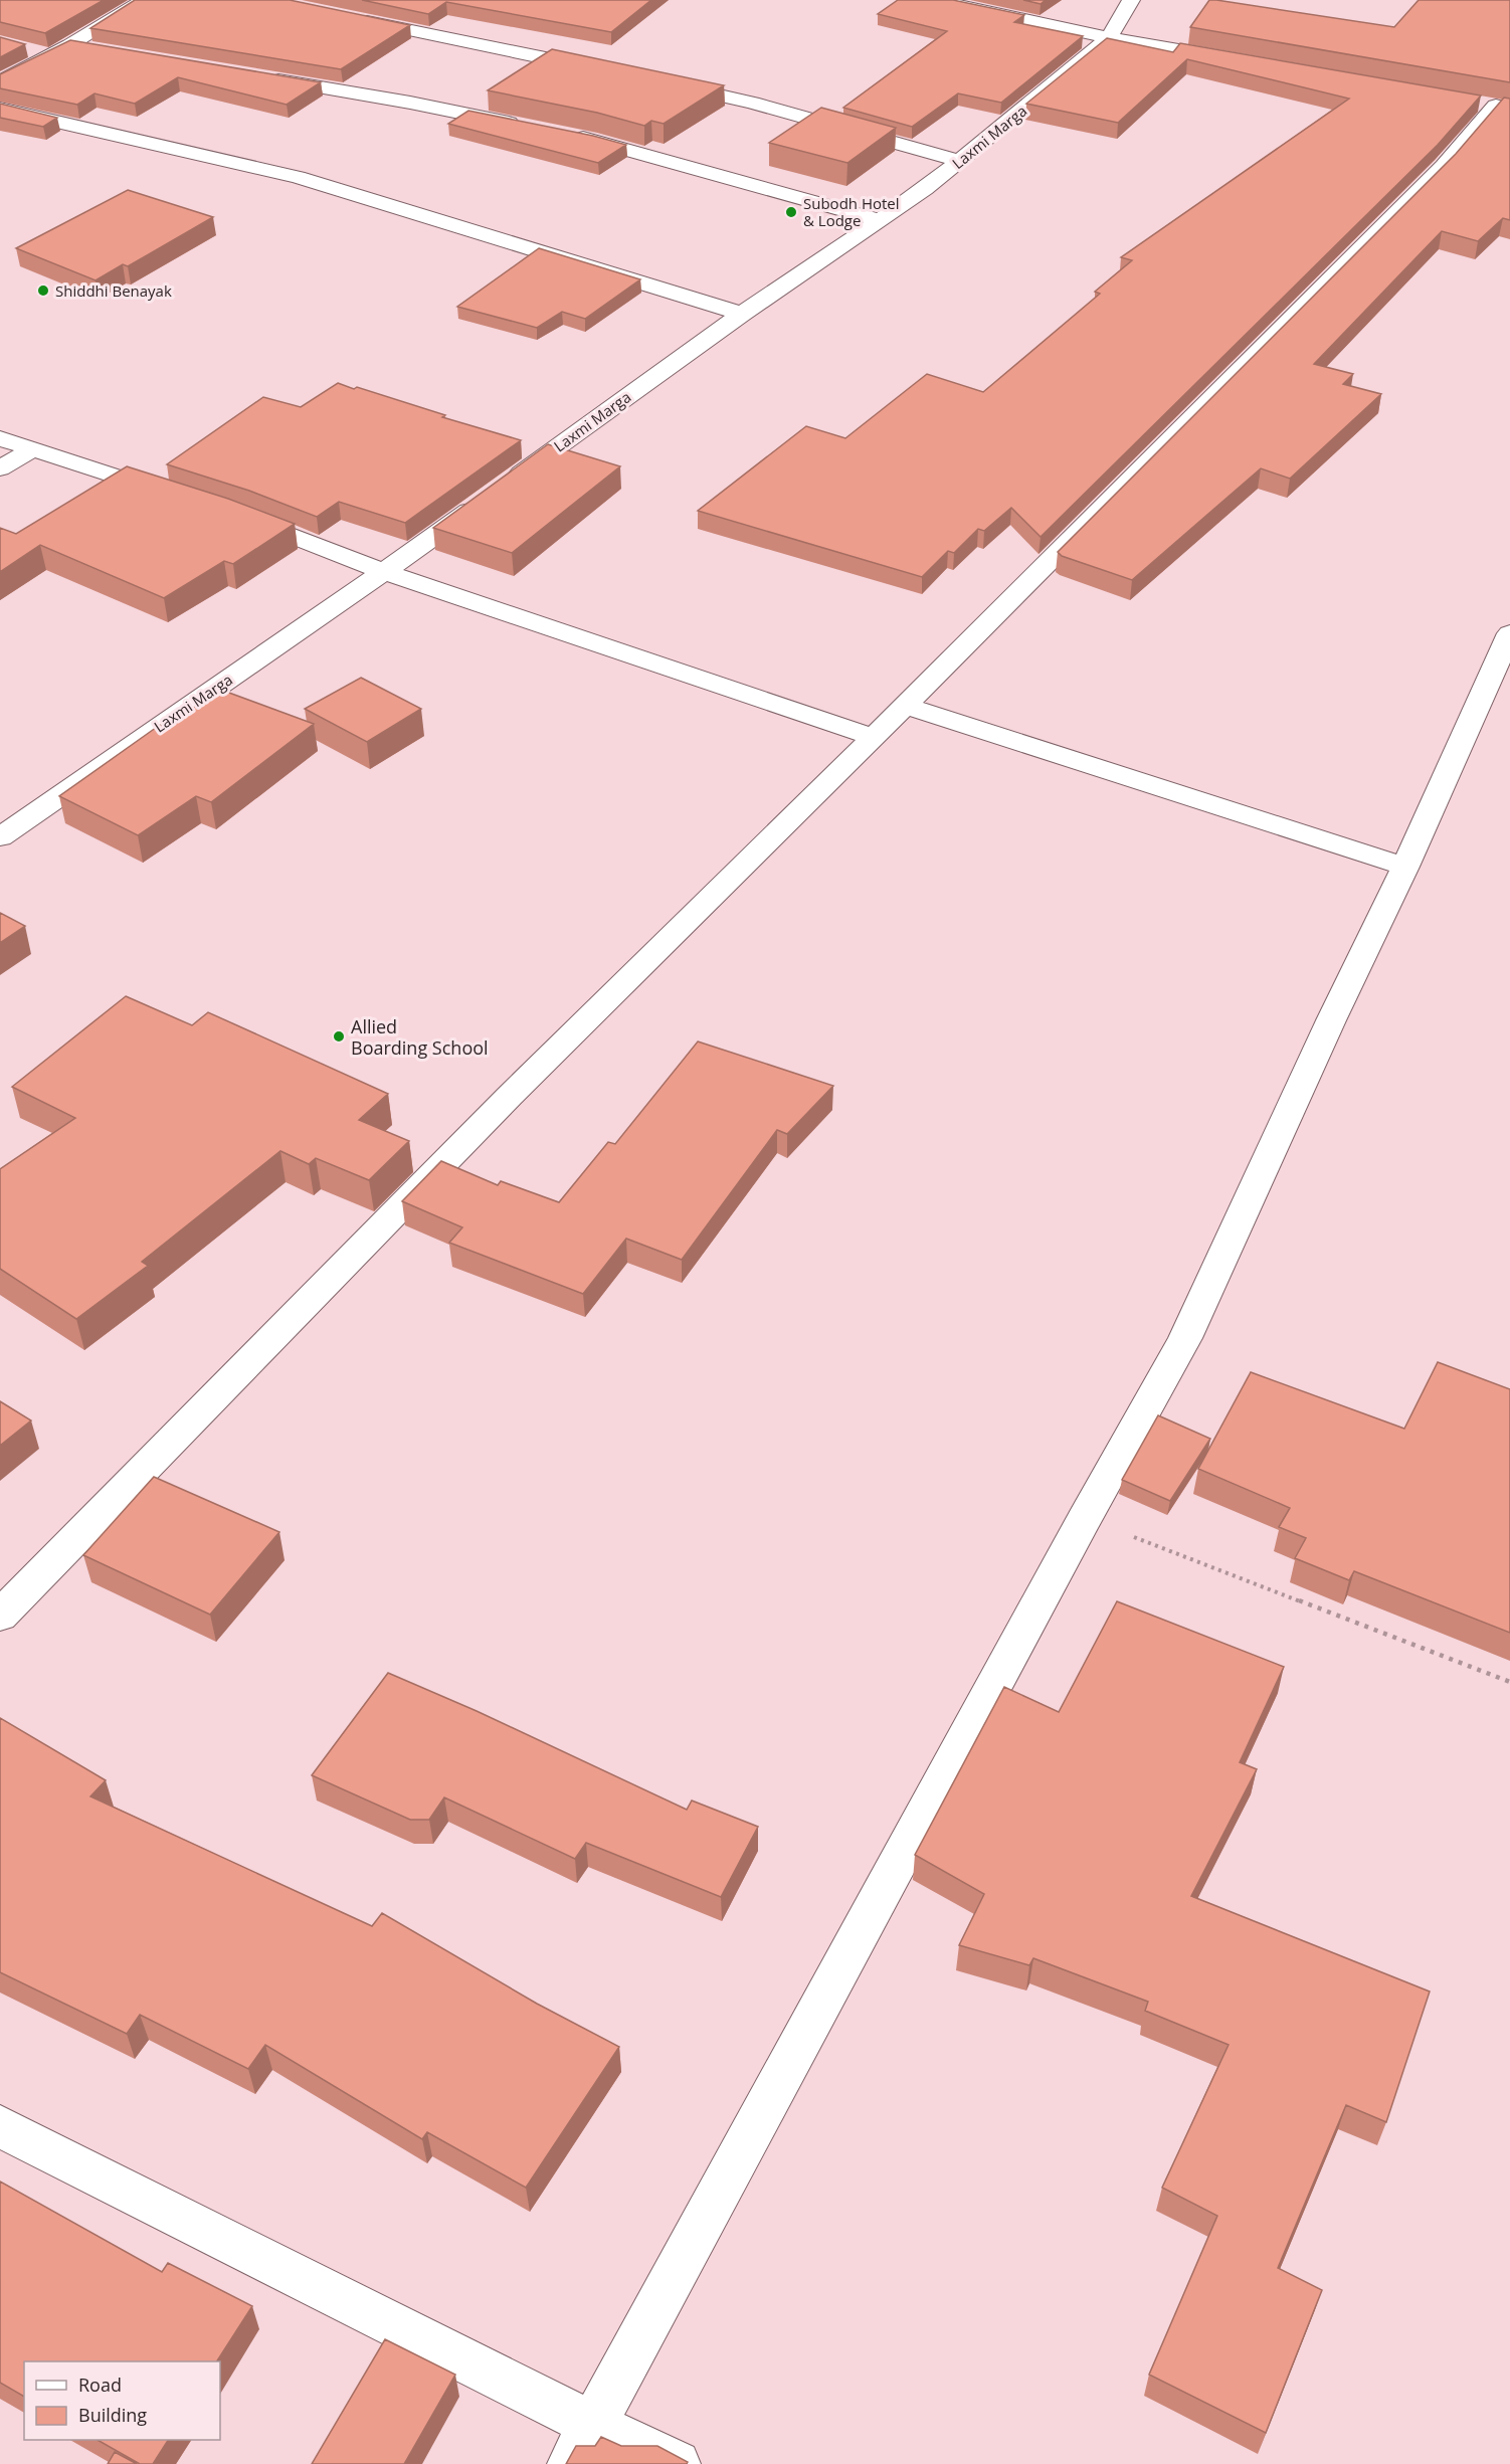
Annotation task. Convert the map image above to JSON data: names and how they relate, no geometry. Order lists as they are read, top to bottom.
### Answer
{
  "streets": {
    "street": ["Laxmi Marga"]
  },
  "places": ["Subodh Hotel & Lodge", "Shiddhi Benayak", "Allied Boarding School"],
  "legend": ["Road", "Building"]
}
